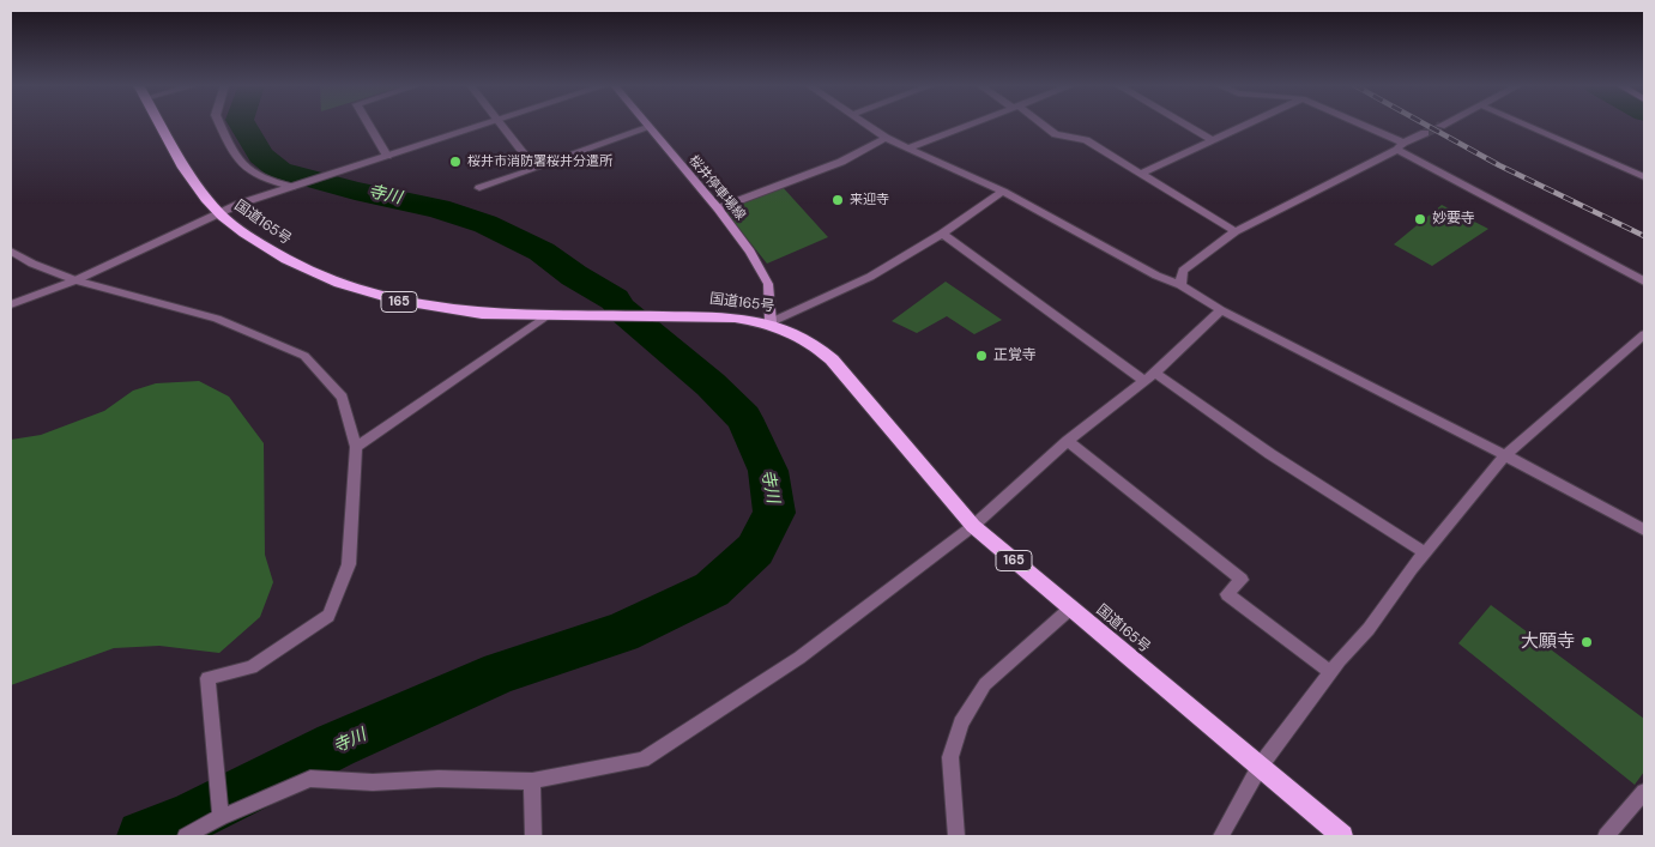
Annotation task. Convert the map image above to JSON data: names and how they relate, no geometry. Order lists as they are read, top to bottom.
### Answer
{
  "streets": {
    "highway": ["国道165号", "165"],
    "main road": ["桜井停車場線"]
  },
  "crossings": [
    ["桜井停車場線", "国道165号"]
  ],
  "water": ["寺川"],
  "places": [
    "桜井市消防署桜井分遣所",
    "来迎寺",
    "妙要寺",
    "正覚寺",
    "大願寺"
  ]
}
